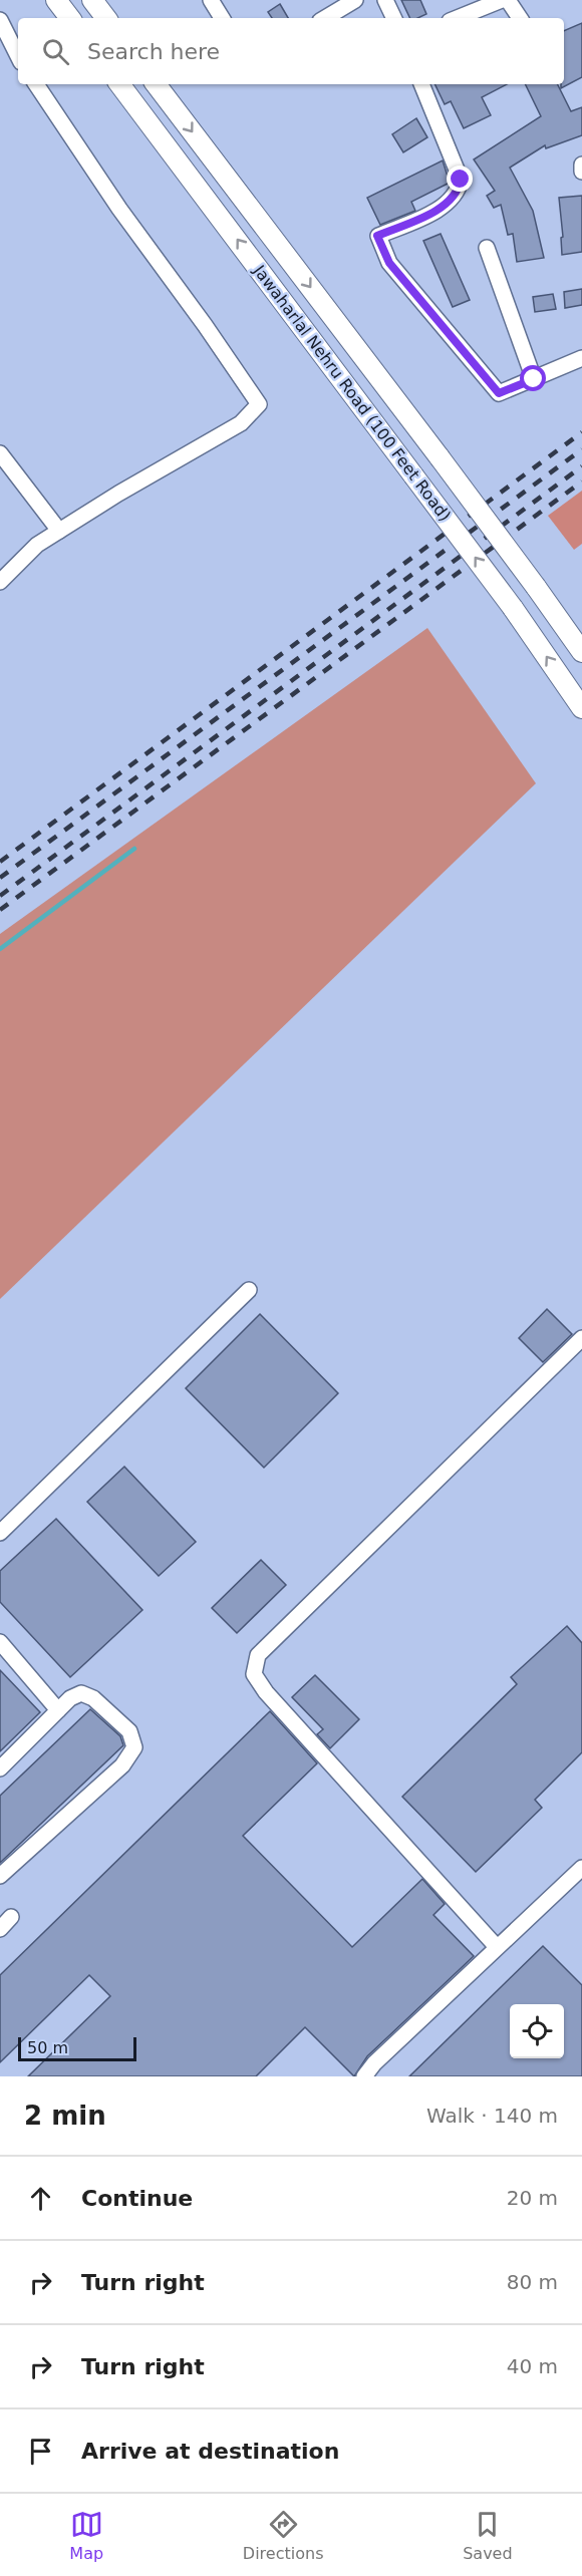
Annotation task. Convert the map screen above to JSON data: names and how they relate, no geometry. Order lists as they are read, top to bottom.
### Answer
{
  "streets": {
    "main road": ["Jawaharlal Nehru Road (100 Feet Road)"]
  },
  "scale_bar": "50 m",
  "page": {
    "search": "Search here",
    "scale": "50 m",
    "heading": ["2 min", "Walk · 140 m"],
    "list": [
      ["Continue", "20 m"],
      ["Turn right", "80 m"],
      ["Turn right", "40 m"],
      "Arrive at destination"
    ],
    "nav": ["Map", "Directions", "Saved"]
  }
}
